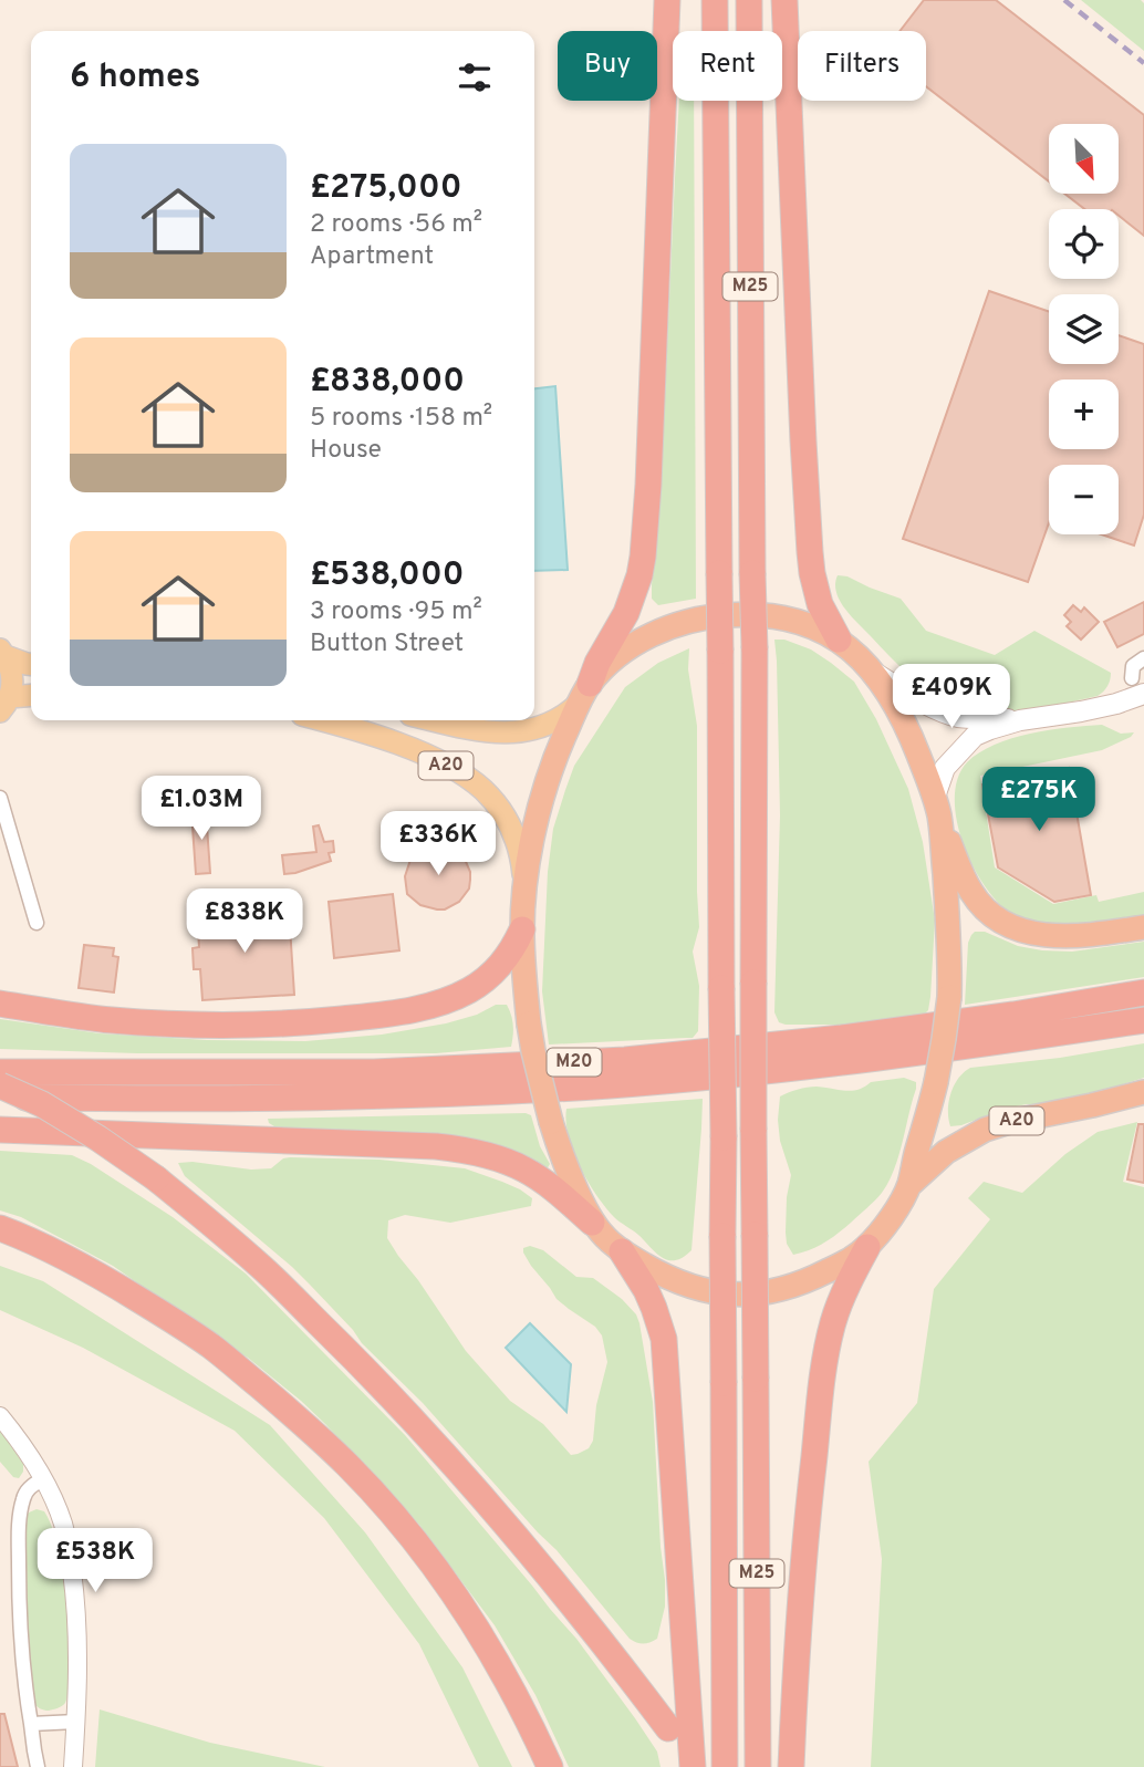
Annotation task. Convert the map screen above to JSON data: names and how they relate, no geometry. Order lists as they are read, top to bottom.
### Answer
{
  "streets": {
    "highway": ["M25", "A20", "M20"]
  },
  "north": "bottom right",
  "page": {
    "chip": ["Buy", "Rent", "Filters"],
    "heading": "6 homes",
    "map_buttons": ["+", "−"],
    "list": [
      {
        "name": "£275,000",
        "note": "2 rooms · 56 m² · Apartment"
      },
      {
        "name": "£838,000",
        "note": "5 rooms · 158 m² · House"
      },
      {
        "name": "£538,000",
        "note": "3 rooms · 95 m² · Button Street"
      }
    ],
    "price": [
      "£409K",
      "£275K",
      "£1.03M",
      "£336K",
      "£838K",
      "£538K"
    ]
  }
}
